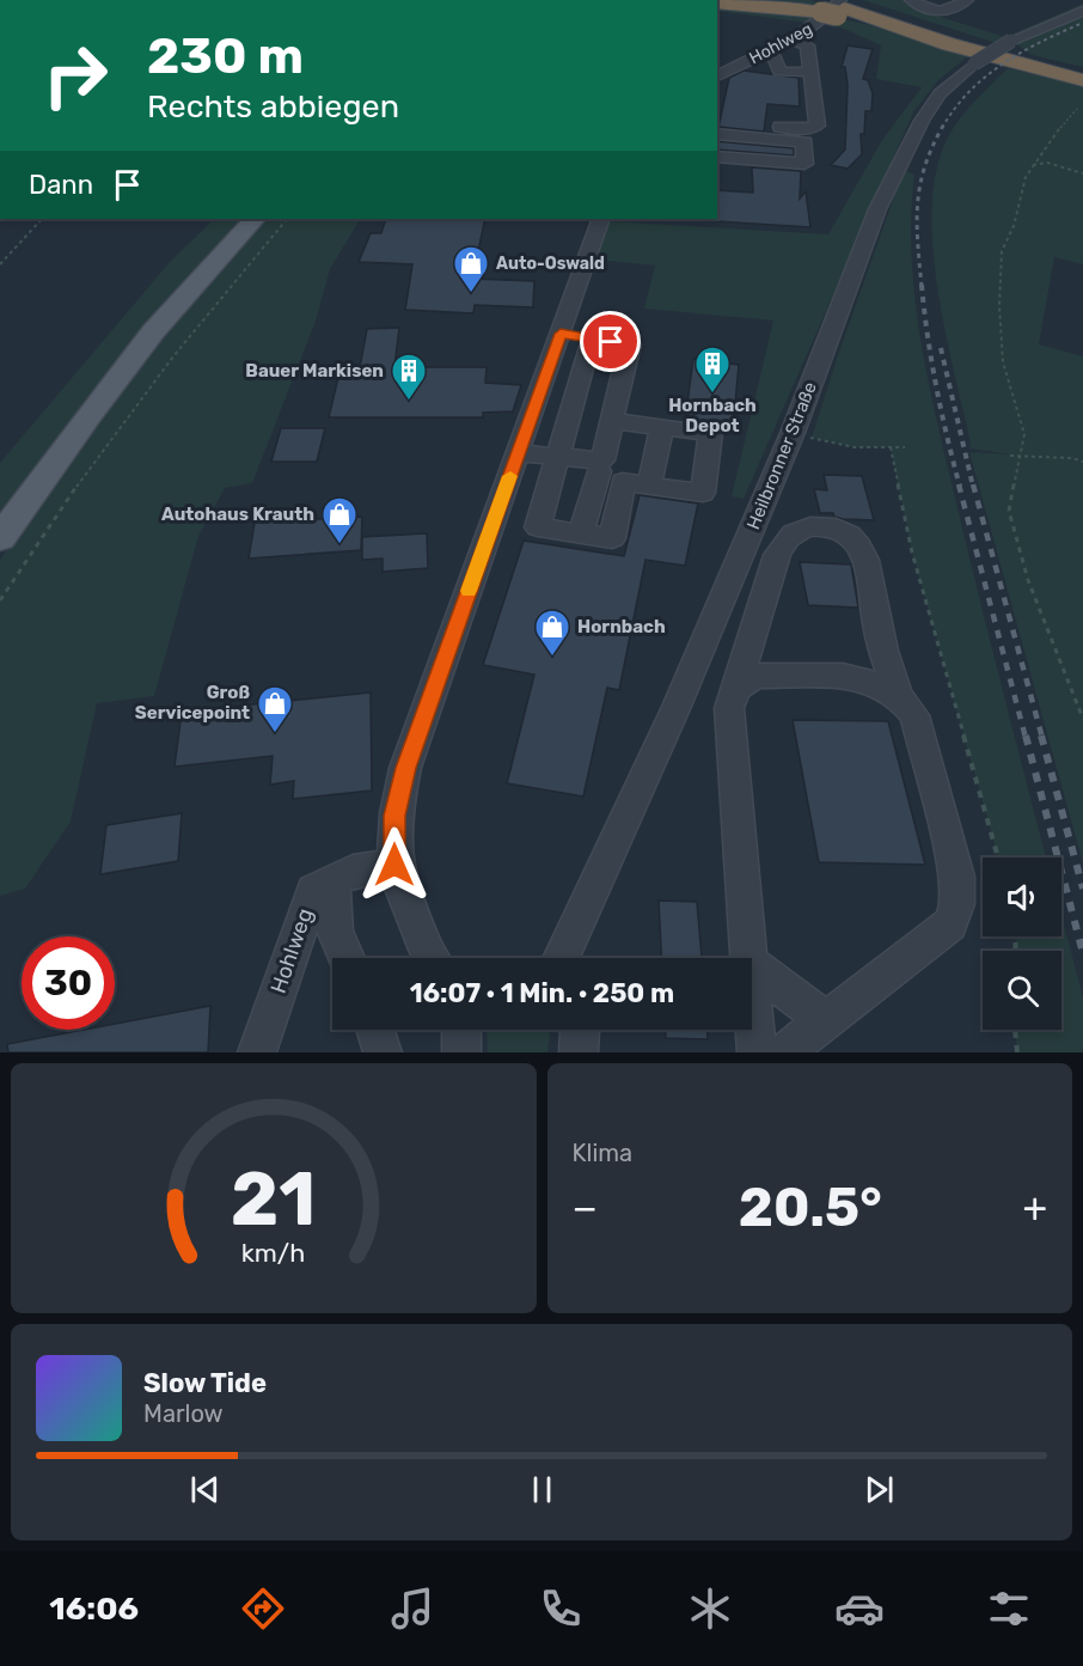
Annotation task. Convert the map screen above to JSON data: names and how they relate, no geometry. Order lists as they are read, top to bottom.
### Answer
{
  "streets": {
    "street": ["Hohlweg", "Heilbronner Straße"]
  },
  "places": {
    "shop": [
      "Auto-Oswald",
      "Autohaus Krauth",
      "Hornbach",
      "Groß Servicepoint"
    ],
    "building": ["Hornbach Depot", "Bauer Markisen"]
  },
  "page": {
    "turn": ["230 m", "Rechts abbiegen"],
    "then": "Dann",
    "limit": "30",
    "trip": "16:07 · 1 Min. · 250 m",
    "tile": "Klima",
    "heat": ["−", "20.5°", "+"],
    "song": ["Slow Tide", "Marlow"],
    "tabs": "16:06",
    "gauge": ["21", "km/h"]
  }
}
